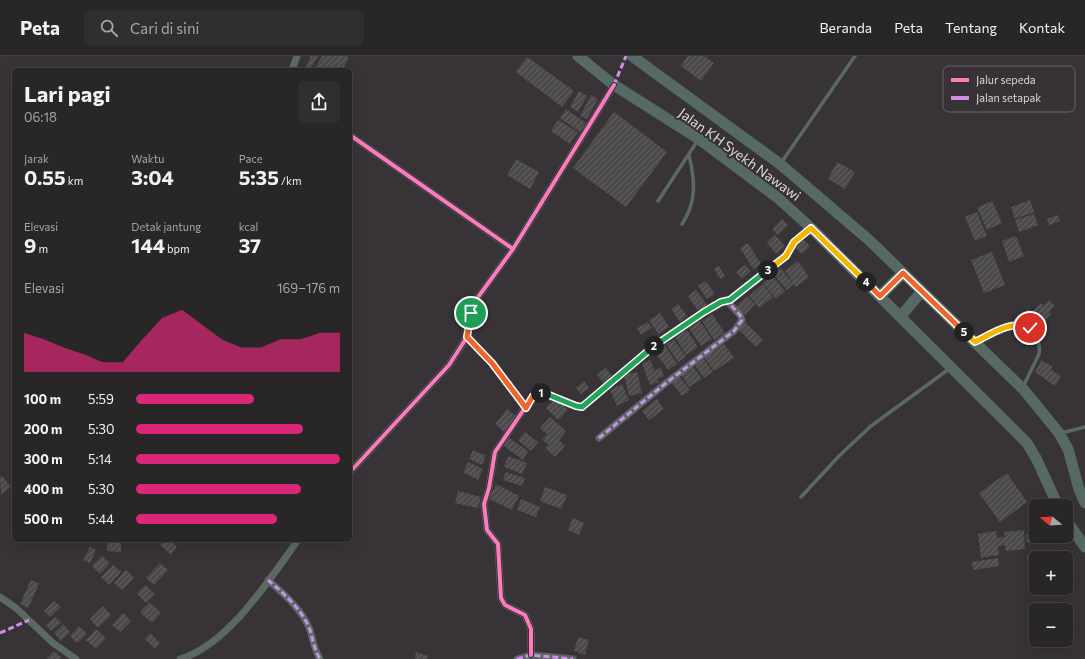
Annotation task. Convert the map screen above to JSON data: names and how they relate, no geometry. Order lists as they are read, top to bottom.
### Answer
{
  "streets": {
    "main road": ["Jalan KH Syekh Nawawi"]
  },
  "legend": ["Jalur sepeda", "Jalan setapak"],
  "north": "left",
  "page": {
    "header": "Peta",
    "search": "Cari di sini",
    "nav": [
      "Beranda",
      "Peta",
      "Tentang",
      "Kontak"
    ],
    "heading": ["Lari pagi", "06:18"],
    "stats": [
      ["Jarak", "0.55 km"],
      ["Waktu", "3:04"],
      ["Pace", "5:35 /km"],
      ["Elevasi", "9 m"],
      ["Detak jantung", "144 bpm"],
      ["kcal", "37"]
    ],
    "pins": [
      "3",
      "4",
      "5",
      "2",
      "1"
    ],
    "chart": ["Elevasi", "169–176 m"],
    "list": [
      {
        "name": "100 m",
        "note": "5:59"
      },
      {
        "name": "200 m",
        "note": "5:30"
      },
      {
        "name": "300 m",
        "note": "5:14"
      },
      {
        "name": "400 m",
        "note": "5:30"
      },
      {
        "name": "500 m",
        "note": "5:44"
      }
    ],
    "map_buttons": ["+", "−"]
  }
}
